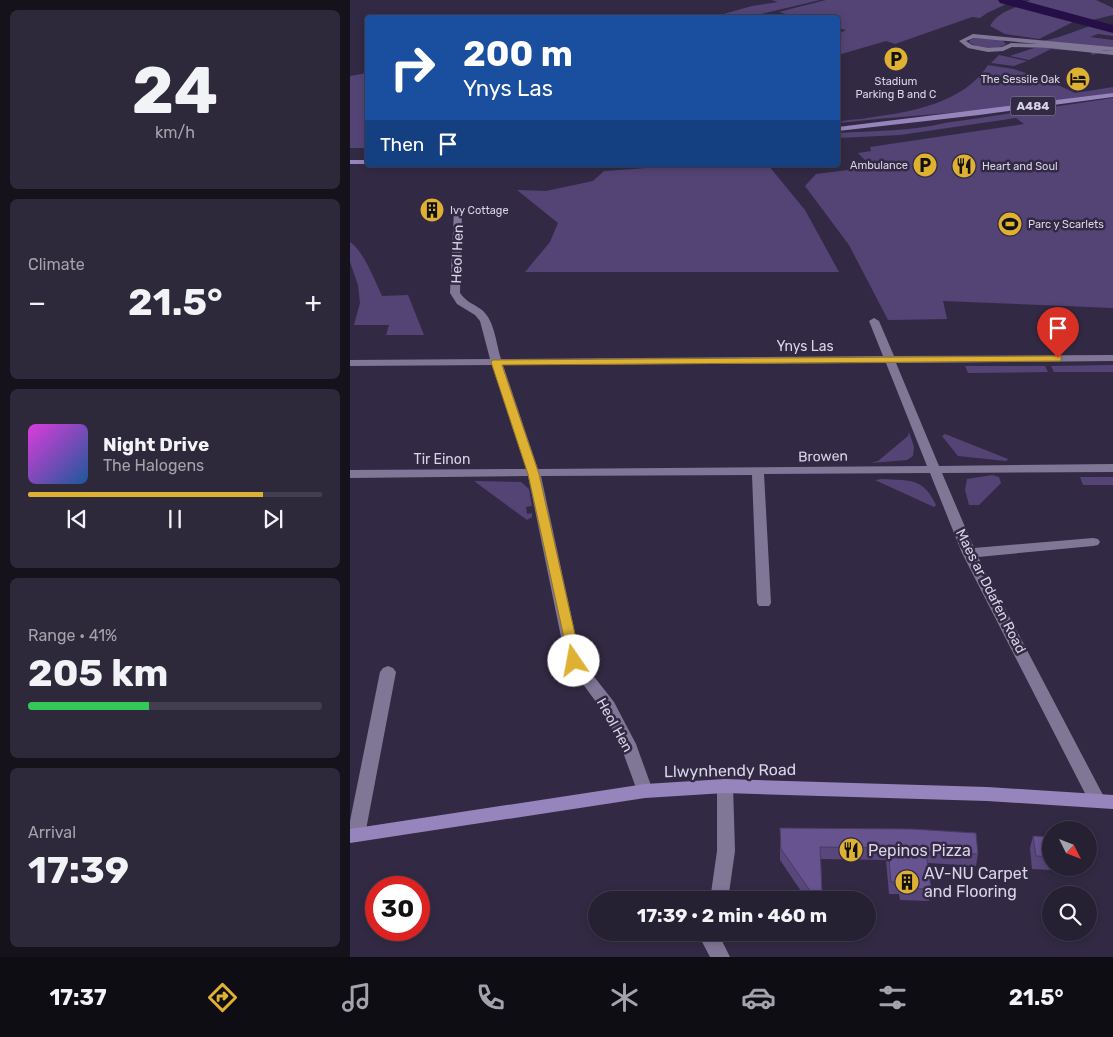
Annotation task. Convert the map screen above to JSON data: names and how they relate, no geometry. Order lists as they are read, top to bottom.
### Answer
{
  "streets": {
    "main road": ["A484", "Llwynhendy Road"],
    "street": [
      "Heol Hen",
      "Ynys Las",
      "Browen",
      "Tir Einon",
      "Maes ar Ddafen Road"
    ]
  },
  "crossings": [
    ["Heol Hen", "Ynys Las"],
    ["Heol Hen", "Browen"],
    ["Heol Hen", "Tir Einon"],
    ["Heol Hen", "Llwynhendy Road"],
    ["Ynys Las", "Maes ar Ddafen Road"],
    ["Browen", "Tir Einon"],
    ["Browen", "Maes ar Ddafen Road"],
    ["Maes ar Ddafen Road", "Llwynhendy Road"]
  ],
  "places": {
    "parking": ["Stadium Parking B and C", "Ambulance"],
    "hotel": ["The Sessile Oak"],
    "restaurant": ["Heart and Soul", "Pepinos Pizza"],
    "building": ["Ivy Cottage", "AV-NU Carpet and Flooring"],
    "sports": ["Parc y Scarlets"]
  },
  "north": "bottom right",
  "page": {
    "tile": [
      ["24", "km/h"],
      "Climate",
      ["Range · 41%", "205 km"],
      ["Arrival", "17:39"]
    ],
    "turn": ["200 m", "Ynys Las"],
    "then": "Then",
    "heat": ["−", "21.5°", "+"],
    "song": ["Night Drive", "The Halogens"],
    "limit": "30",
    "trip": "17:39 · 2 min · 460 m",
    "tabs": ["17:37", "21.5°"]
  }
}
